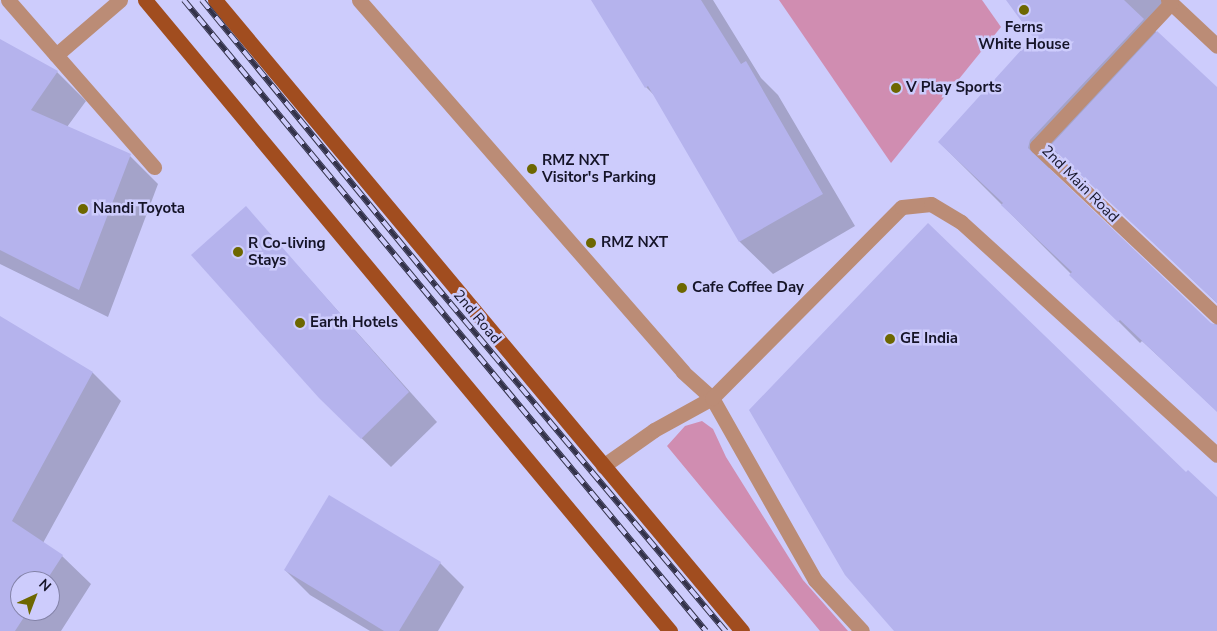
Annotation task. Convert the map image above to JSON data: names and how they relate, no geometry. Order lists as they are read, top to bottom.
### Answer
{
  "streets": {
    "main road": ["2nd Road"],
    "street": ["2nd Main Road"]
  },
  "places": [
    "Ferns White House",
    "V Play Sports",
    "RMZ NXT Visitor's Parking",
    "Nandi Toyota",
    "RMZ NXT",
    "R Co-living Stays",
    "Cafe Coffee Day",
    "Earth Hotels",
    "GE India"
  ],
  "north": "top right"
}
